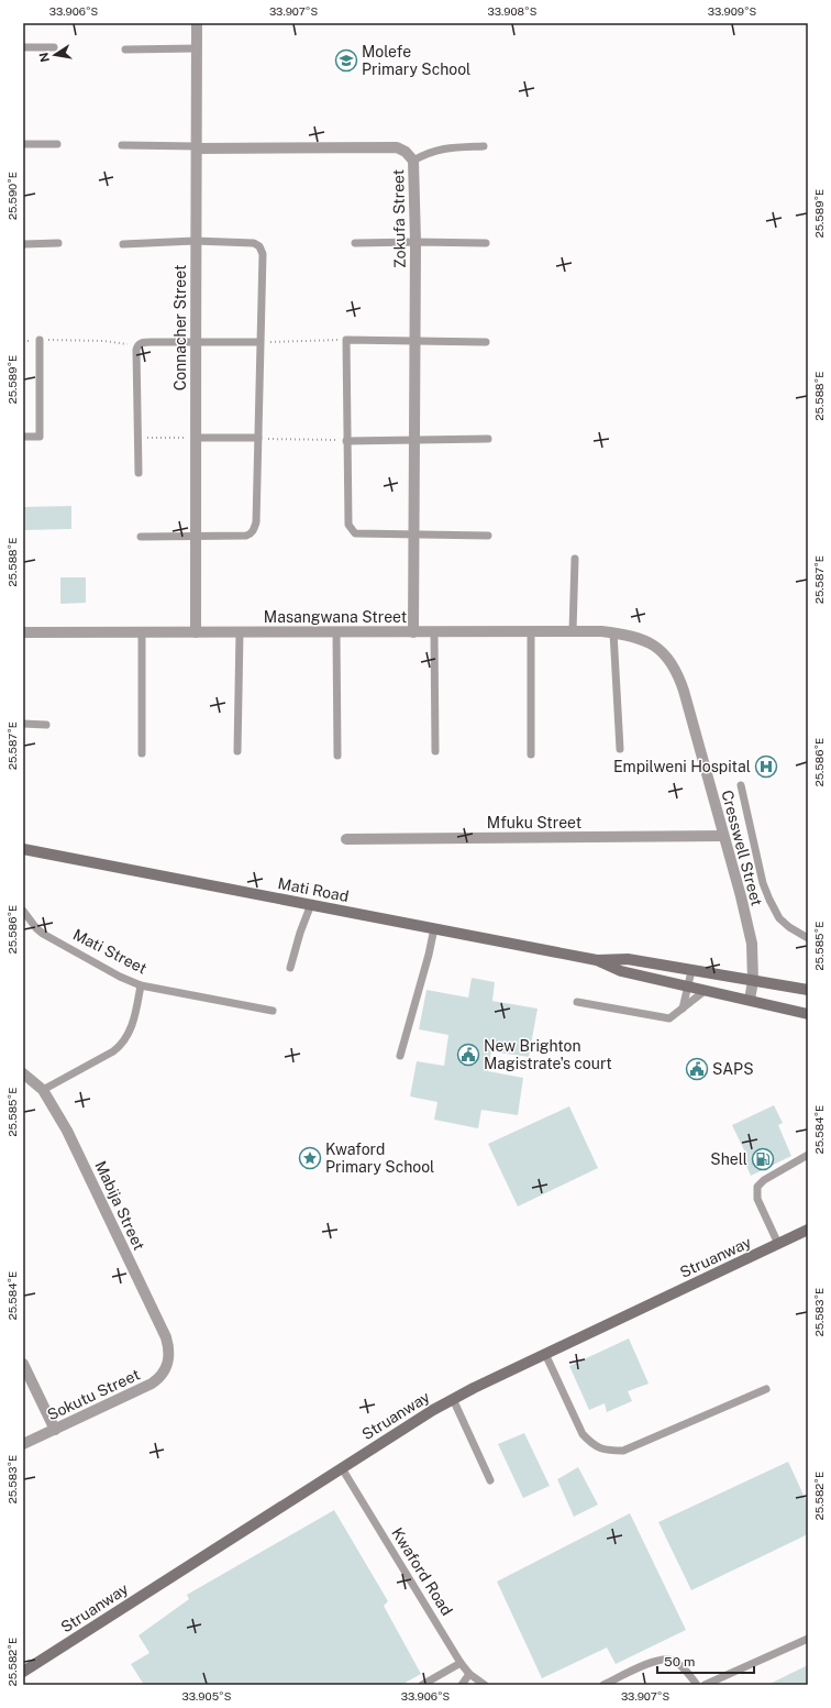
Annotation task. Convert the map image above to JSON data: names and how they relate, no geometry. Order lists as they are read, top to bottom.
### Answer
{
  "streets": {
    "street": [
      "Zokufa Street",
      "Connacher Street",
      "Masangwana Street",
      "Mfuku Street",
      "Cresswell Street",
      "Mati Road",
      "Mabija Street",
      "Struanway",
      "Sokutu Street"
    ],
    "lane": ["Mati Street", "Kwaford Road"]
  },
  "crossings": [
    ["Zokufa Street", "Connacher Street"],
    ["Zokufa Street", "Masangwana Street"],
    ["Connacher Street", "Masangwana Street"],
    ["Masangwana Street", "Cresswell Street"],
    ["Mfuku Street", "Cresswell Street"],
    ["Cresswell Street", "Mati Road"],
    ["Mabija Street", "Sokutu Street"],
    ["Struanway", "Kwaford Road"]
  ],
  "places": {
    "school or university": ["Molefe Primary School"],
    "hospital": ["Empilweni Hospital"],
    "public building": ["New Brighton Magistrate's court", "SAPS"],
    "place": ["Kwaford Primary School"],
    "fuel station": ["Shell"]
  },
  "scale_bar": "50 m",
  "north": "left",
  "coordinates": [
    "33.906°S",
    "33.907°S",
    "33.908°S",
    "33.909°S",
    "25.590°E",
    "25.589°E",
    "25.588°E",
    "25.587°E",
    "25.586°E",
    "25.585°E",
    "25.584°E",
    "25.583°E",
    "25.582°E",
    "33.905°S"
  ]
}
